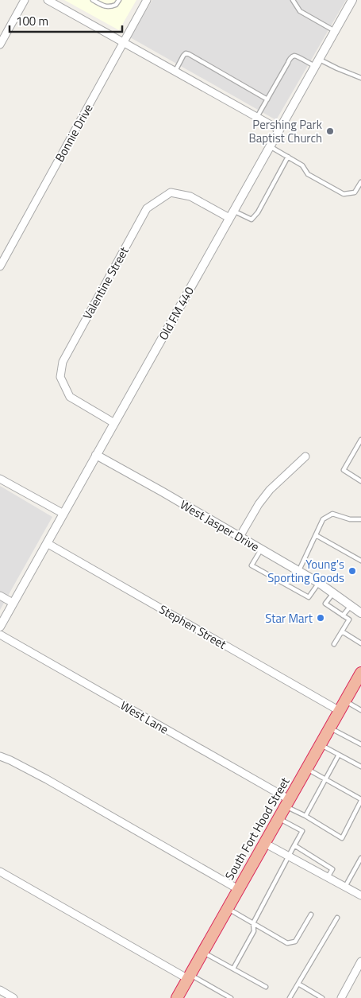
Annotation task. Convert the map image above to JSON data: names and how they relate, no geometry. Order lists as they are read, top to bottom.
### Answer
{
  "streets": {
    "highway": ["South Fort Hood Street"],
    "street": [
      "Bonnie Drive",
      "Valentine Street",
      "Old FM 440",
      "West Jasper Drive",
      "Stephen Street",
      "West Lane"
    ]
  },
  "crossings": [
    ["Valentine Street", "Old FM 440"],
    ["Old FM 440", "West Jasper Drive"],
    ["Old FM 440", "Stephen Street"],
    ["Stephen Street", "South Fort Hood Street"],
    ["West Lane", "South Fort Hood Street"]
  ],
  "places": ["Pershing Park Baptist Church", "Young's Sporting Goods", "Star Mart"],
  "scale_bar": "100 m"
}
